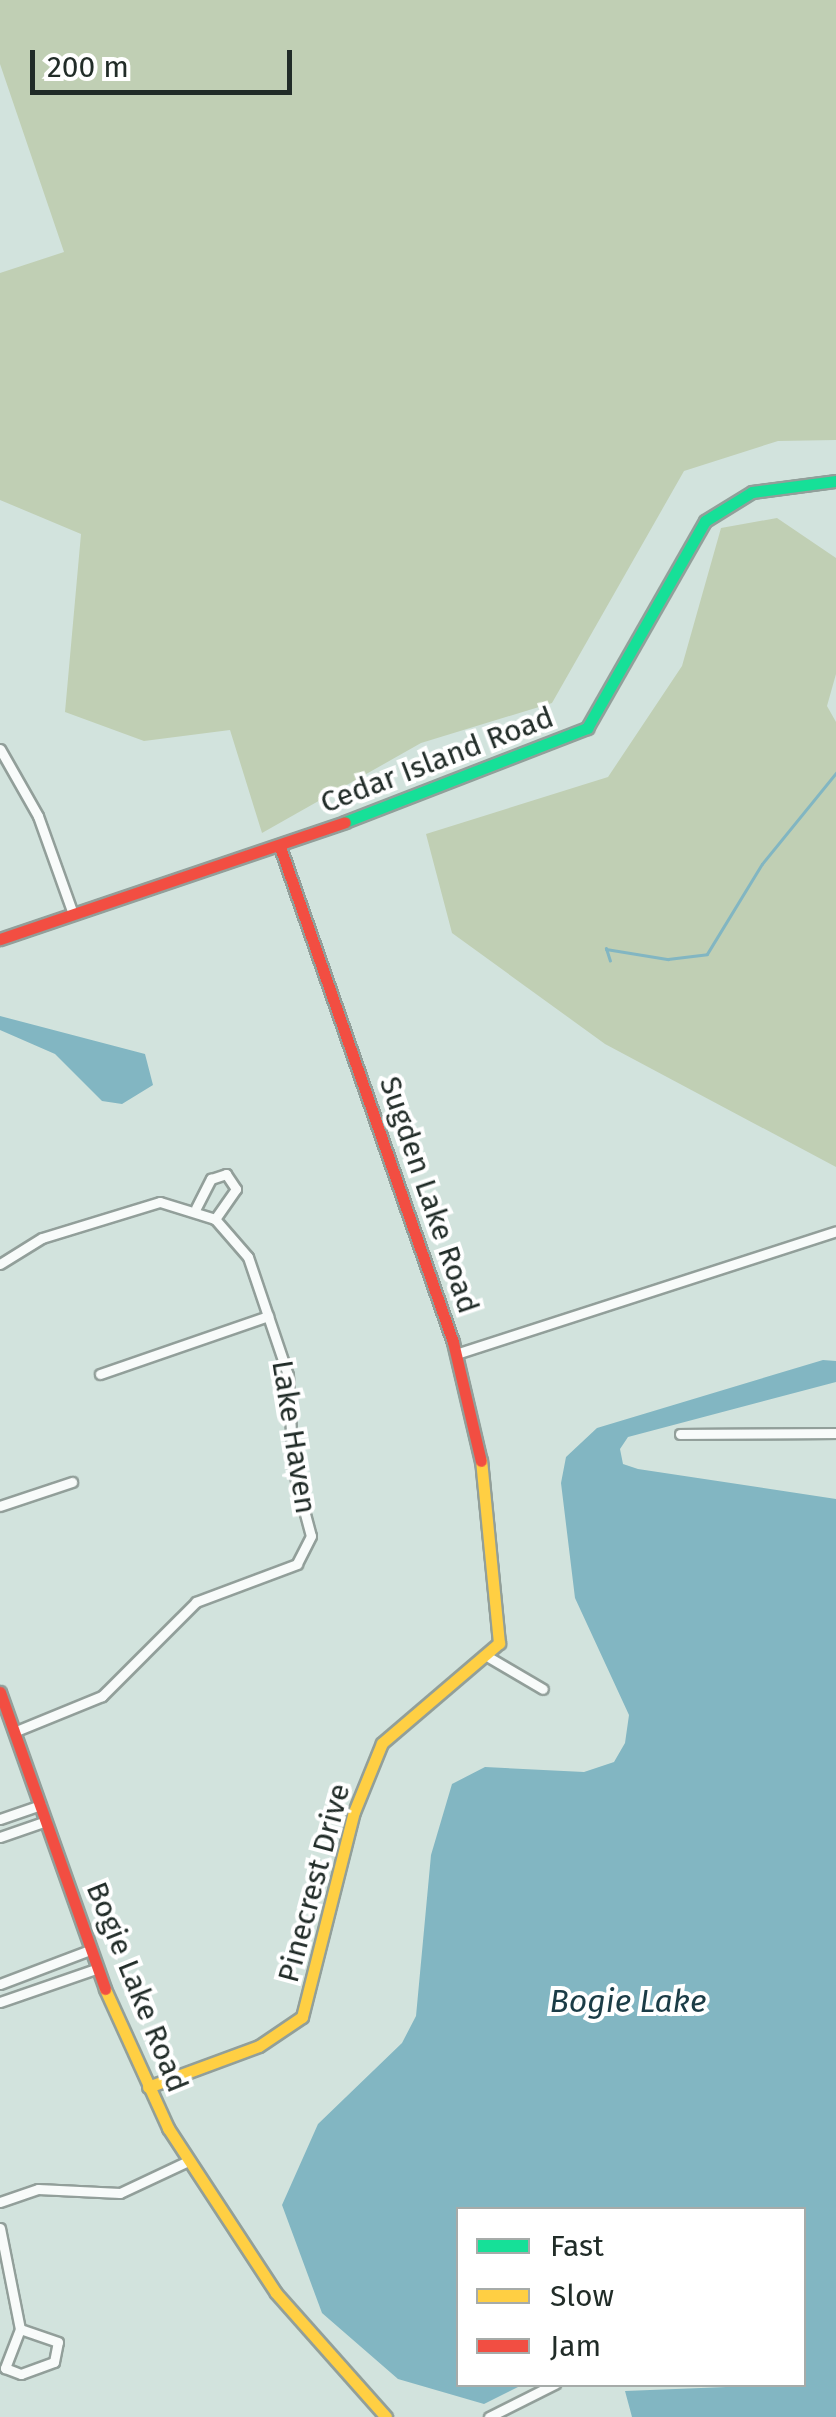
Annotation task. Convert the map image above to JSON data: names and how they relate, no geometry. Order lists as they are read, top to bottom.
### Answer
{
  "streets": {
    "street": [
      "Cedar Island Road",
      "Sugden Lake Road",
      "Lake Haven",
      "Pinecrest Drive",
      "Bogie Lake Road"
    ]
  },
  "crossings": [
    ["Cedar Island Road", "Sugden Lake Road"],
    ["Lake Haven", "Bogie Lake Road"],
    ["Pinecrest Drive", "Bogie Lake Road"]
  ],
  "water": ["Bogie Lake"],
  "legend": ["Fast", "Slow", "Jam"],
  "scale_bar": "200 m"
}
